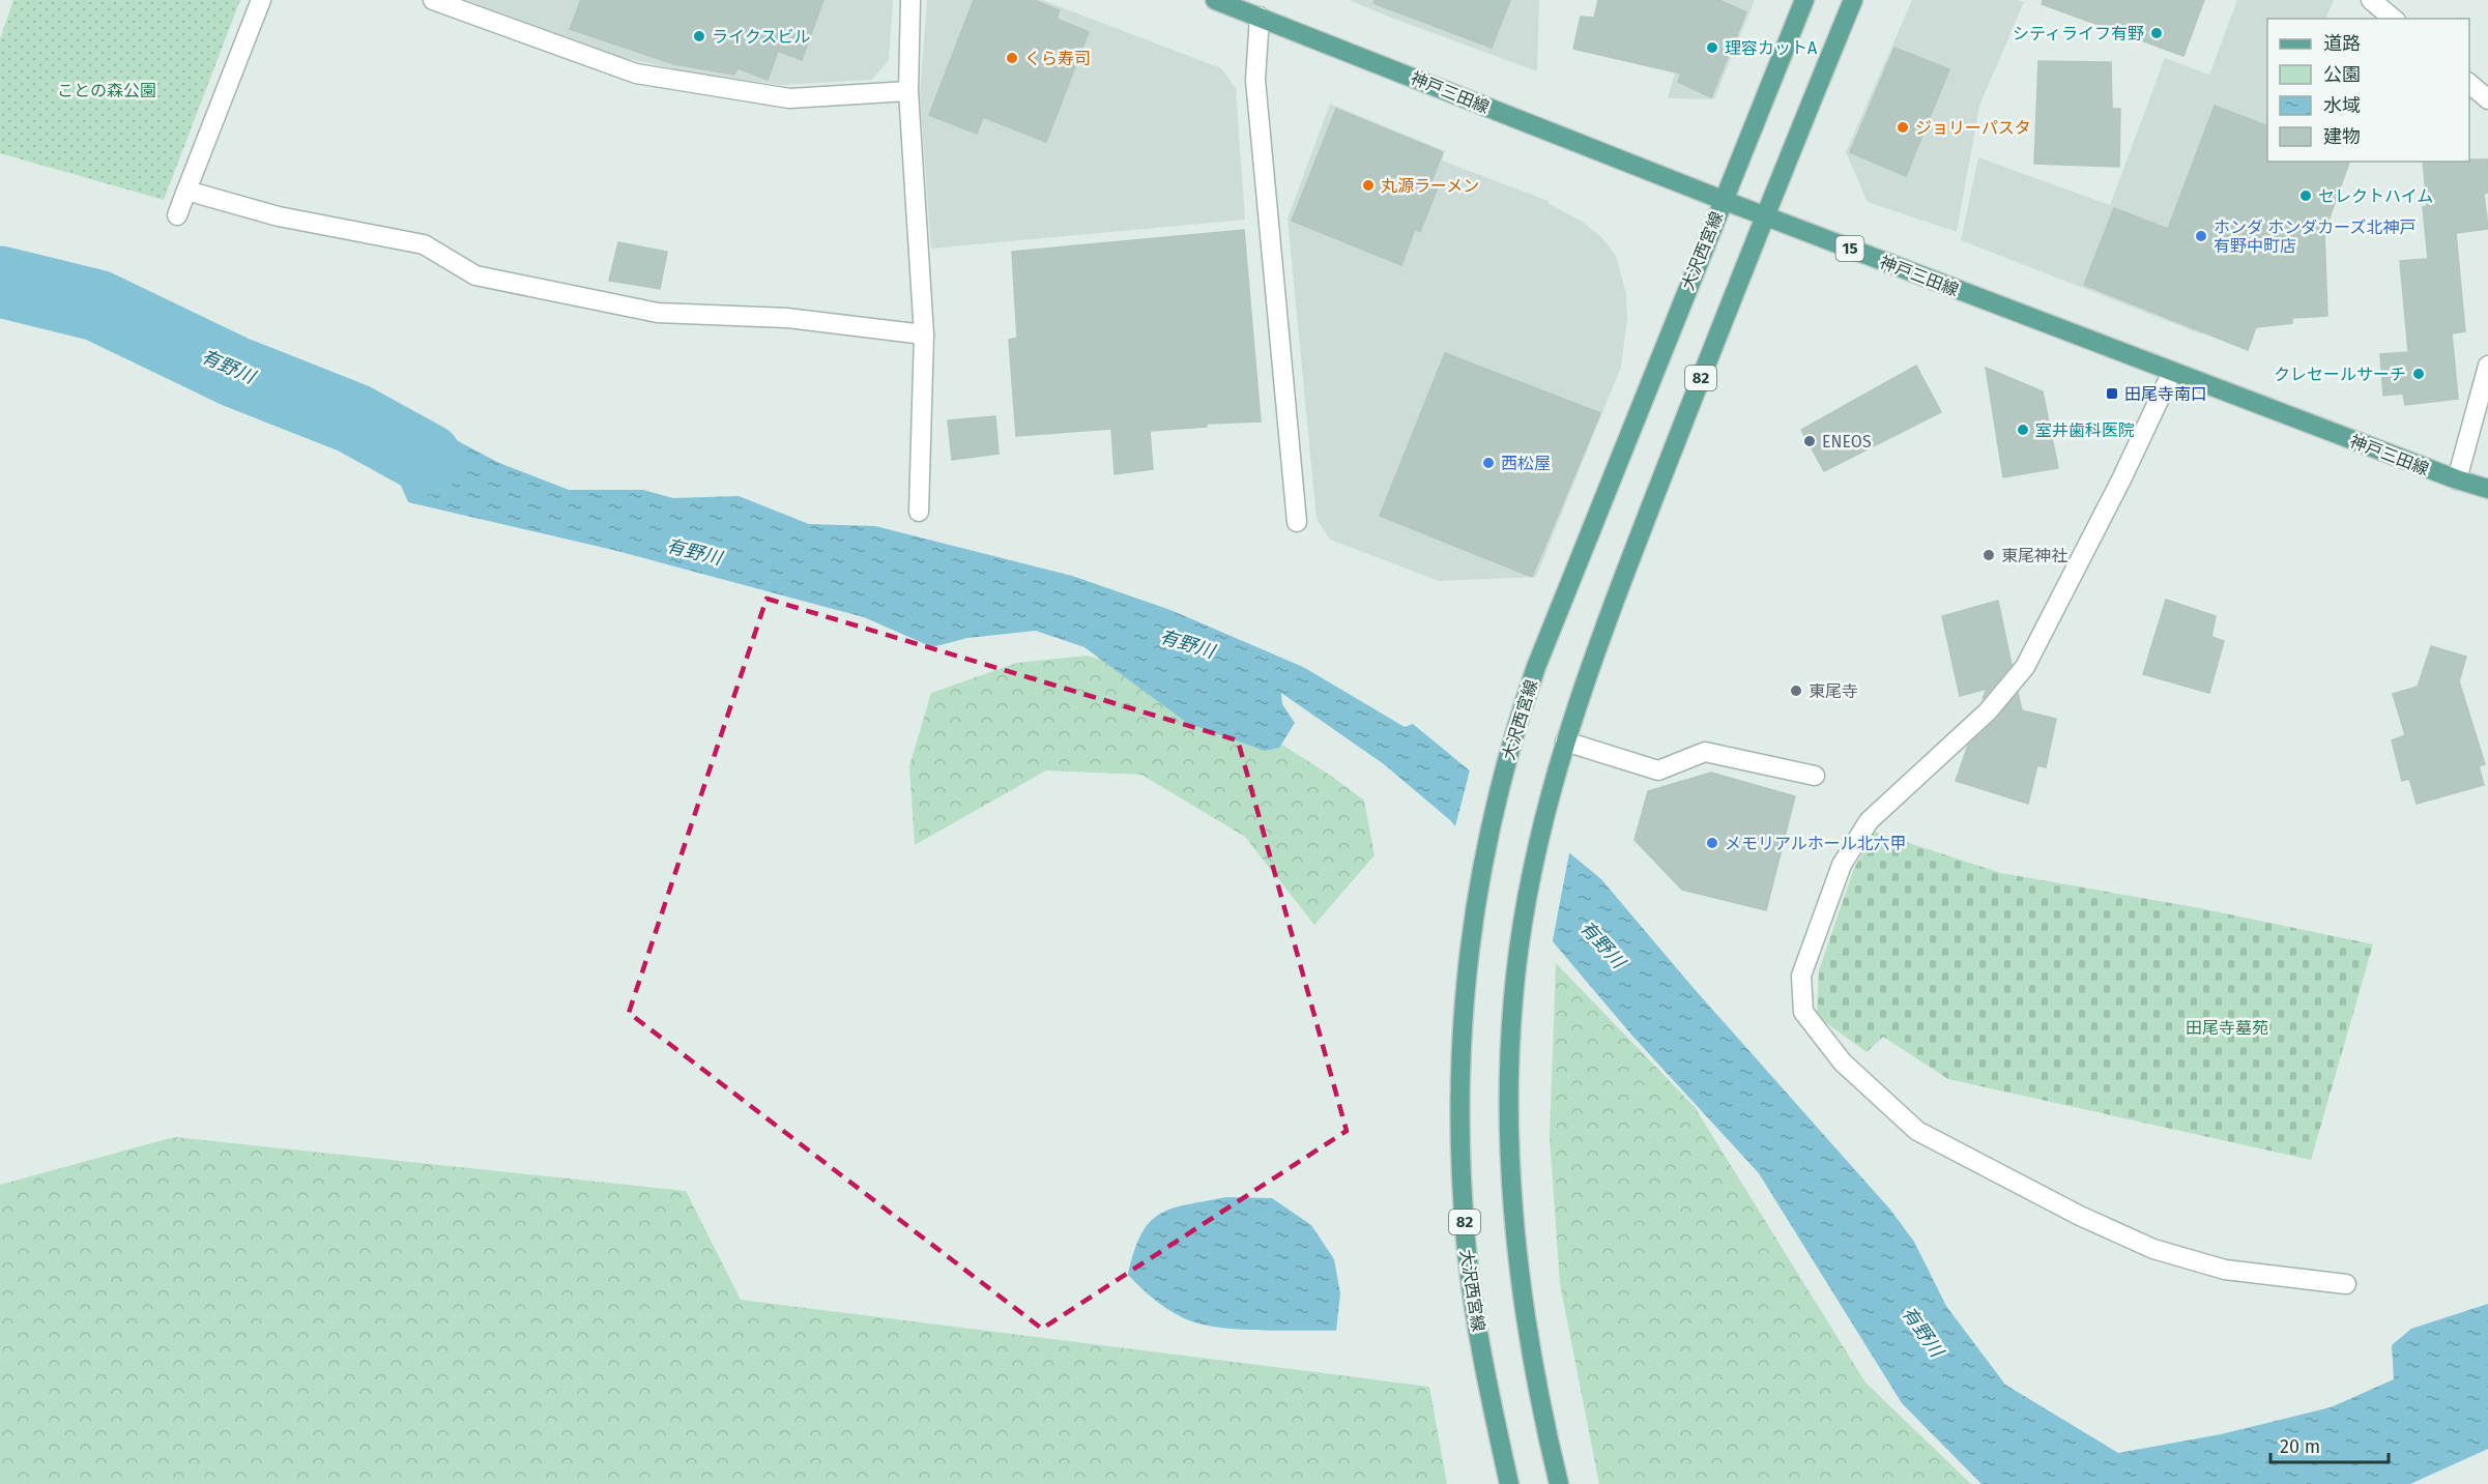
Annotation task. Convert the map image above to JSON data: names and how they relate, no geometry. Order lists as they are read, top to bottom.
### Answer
{
  "streets": {
    "main road": [
      "神戸三田線",
      "15",
      "大沢西宮線",
      "82"
    ]
  },
  "crossings": [
    ["神戸三田線", "大沢西宮線"],
    ["神戸三田線", "82"]
  ],
  "water": ["有野川"],
  "parks": ["ことの森公園", "田尾寺墓苑"],
  "places": {
    "other": [
      "シティライフ有野",
      "ライクスビル",
      "理容カットA",
      "くら寿司",
      "ジョリーパスタ",
      "丸源ラーメン",
      "セレクトハイム",
      "ホンダ ホンダカーズ北神戸 有野中町店",
      "クレセールサーチ",
      "室井歯科医院",
      "ENEOS",
      "西松屋",
      "東尾神社",
      "東尾寺",
      "メモリアルホール北六甲"
    ],
    "transit": ["田尾寺南口"]
  },
  "legend": [
    "道路",
    "公園",
    "水域",
    "建物"
  ],
  "scale_bar": "20 m"
}
